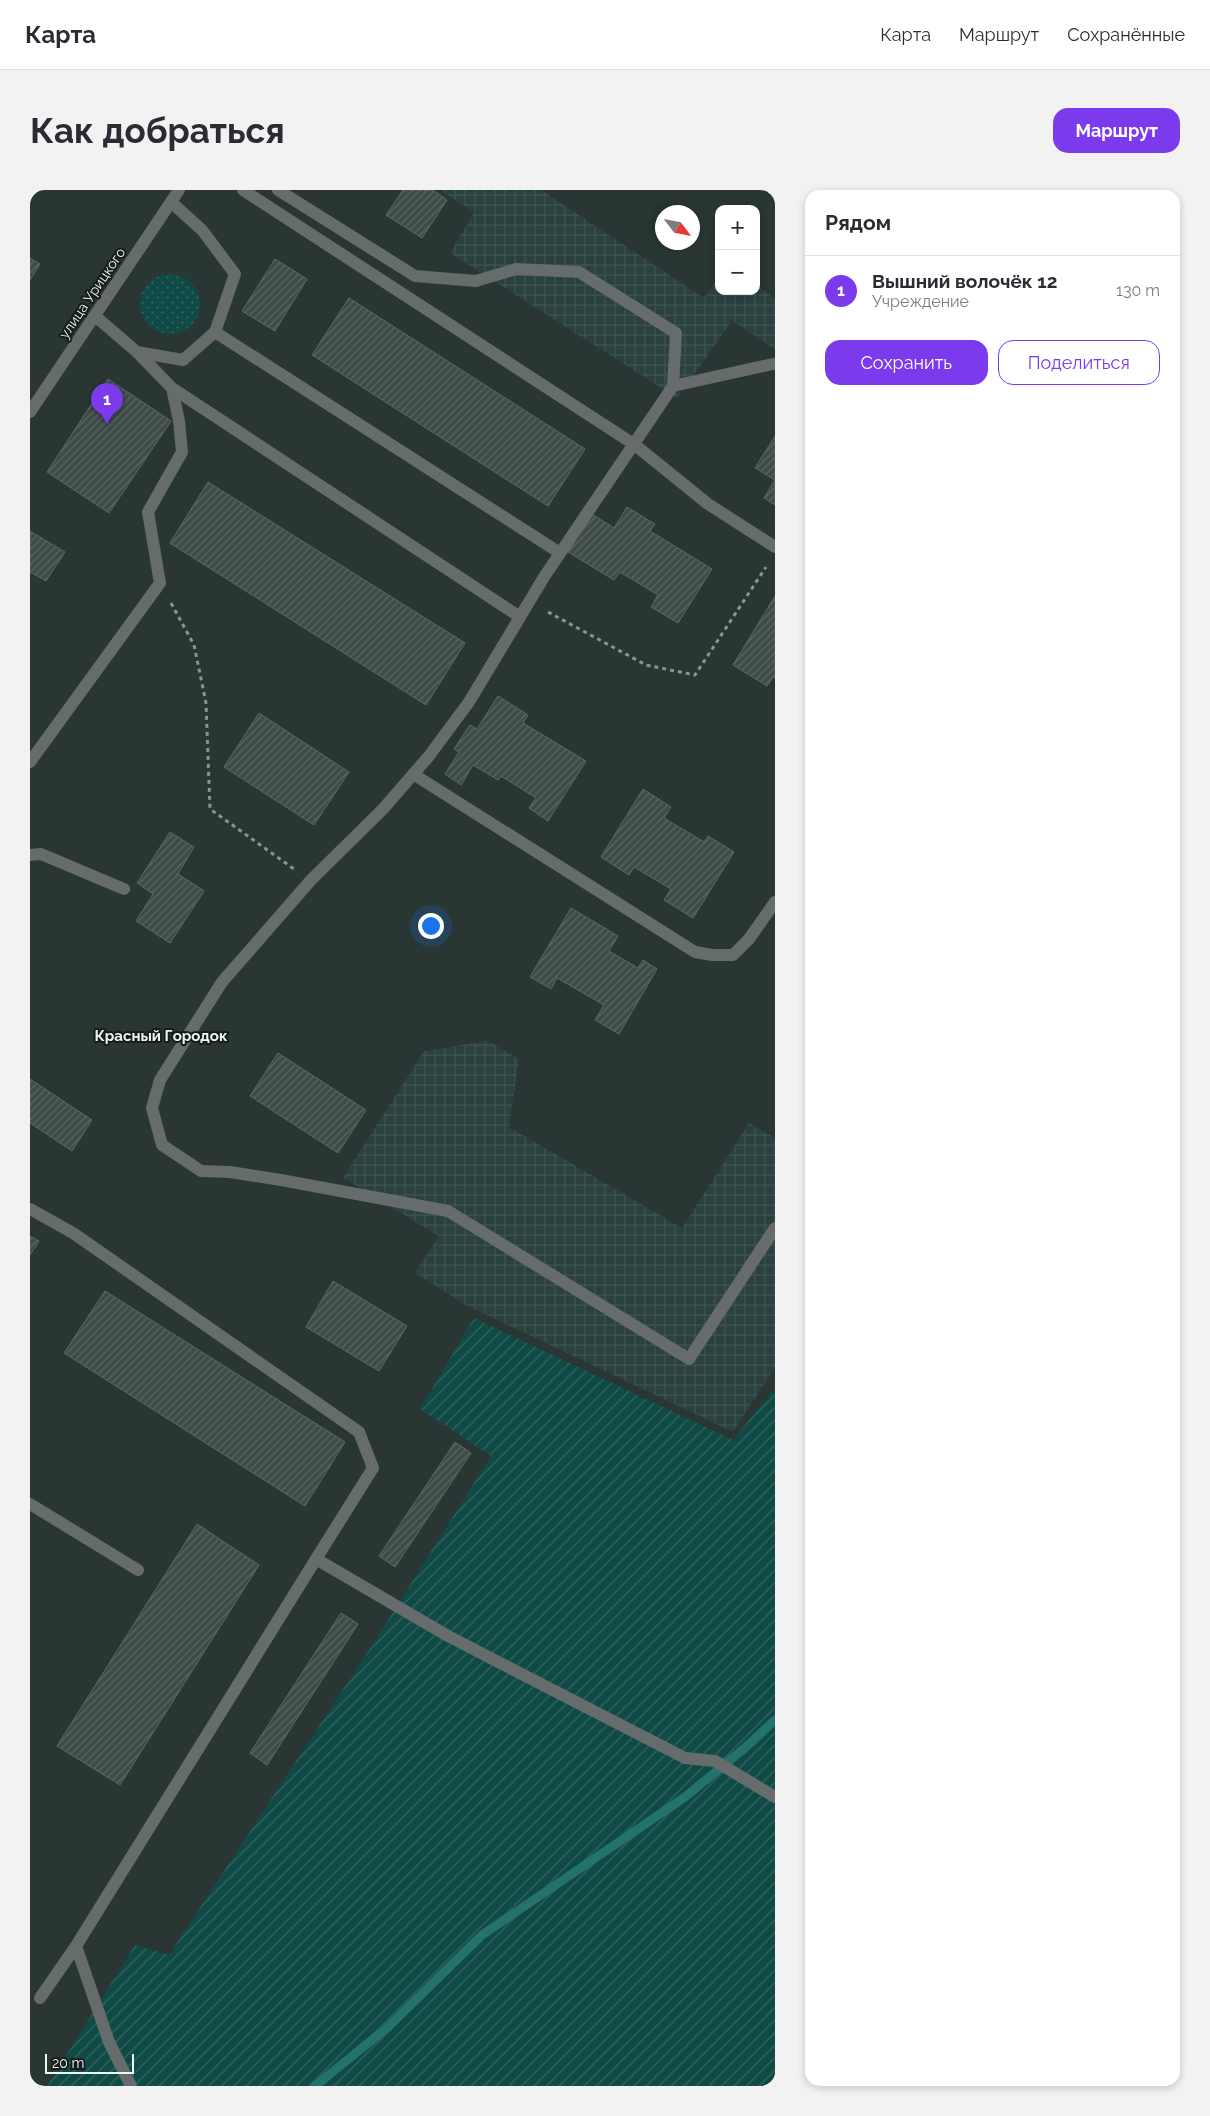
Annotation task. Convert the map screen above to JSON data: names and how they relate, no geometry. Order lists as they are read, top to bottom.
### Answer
{
  "streets": {
    "street": ["улица Урицкого"]
  },
  "districts": ["Красный Городок"],
  "scale_bar": "20 m",
  "north": "bottom right",
  "page": {
    "header": "Карта",
    "nav": ["Карта", "Маршрут", "Сохранённые"],
    "buttons": [
      "Маршрут",
      ["Сохранить", "Поделиться"]
    ],
    "title": "Как добраться",
    "heading": "Рядом",
    "map_buttons": ["+", "−"],
    "list": [
      {
        "mark": "1",
        "name": "Вышний волочёк 12",
        "note": "Учреждение",
        "value": "130 m"
      }
    ],
    "pins": "1",
    "scale": "20 m"
  }
}
